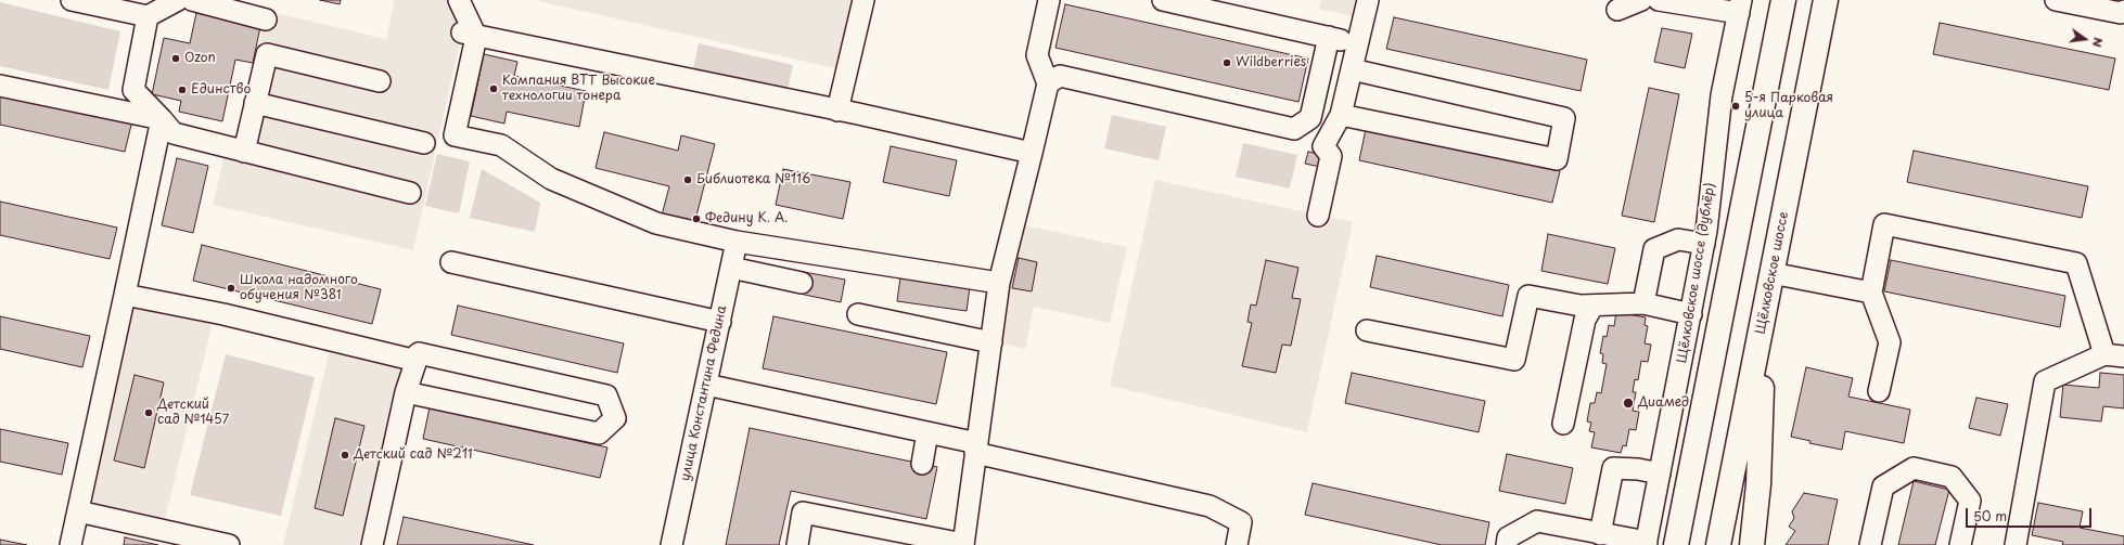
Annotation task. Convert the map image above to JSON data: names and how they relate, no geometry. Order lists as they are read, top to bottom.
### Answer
{
  "streets": {
    "main road": ["Щёлковское шоссе"],
    "street": ["Щёлковское шоссе (дублёр)", "улица Константина Федина"]
  },
  "places": [
    "Ozon",
    "Wildberries",
    "Компания ВТТ Высокие технологии тонера",
    "Единство",
    "5-я Парковая улица",
    "Библиотека №116",
    "Федину К. А.",
    "Школа надомного обучения №381",
    "Диамед",
    "Детский сад №1457",
    "Детский сад №211"
  ],
  "scale_bar": "50 m",
  "north": "right"
}
